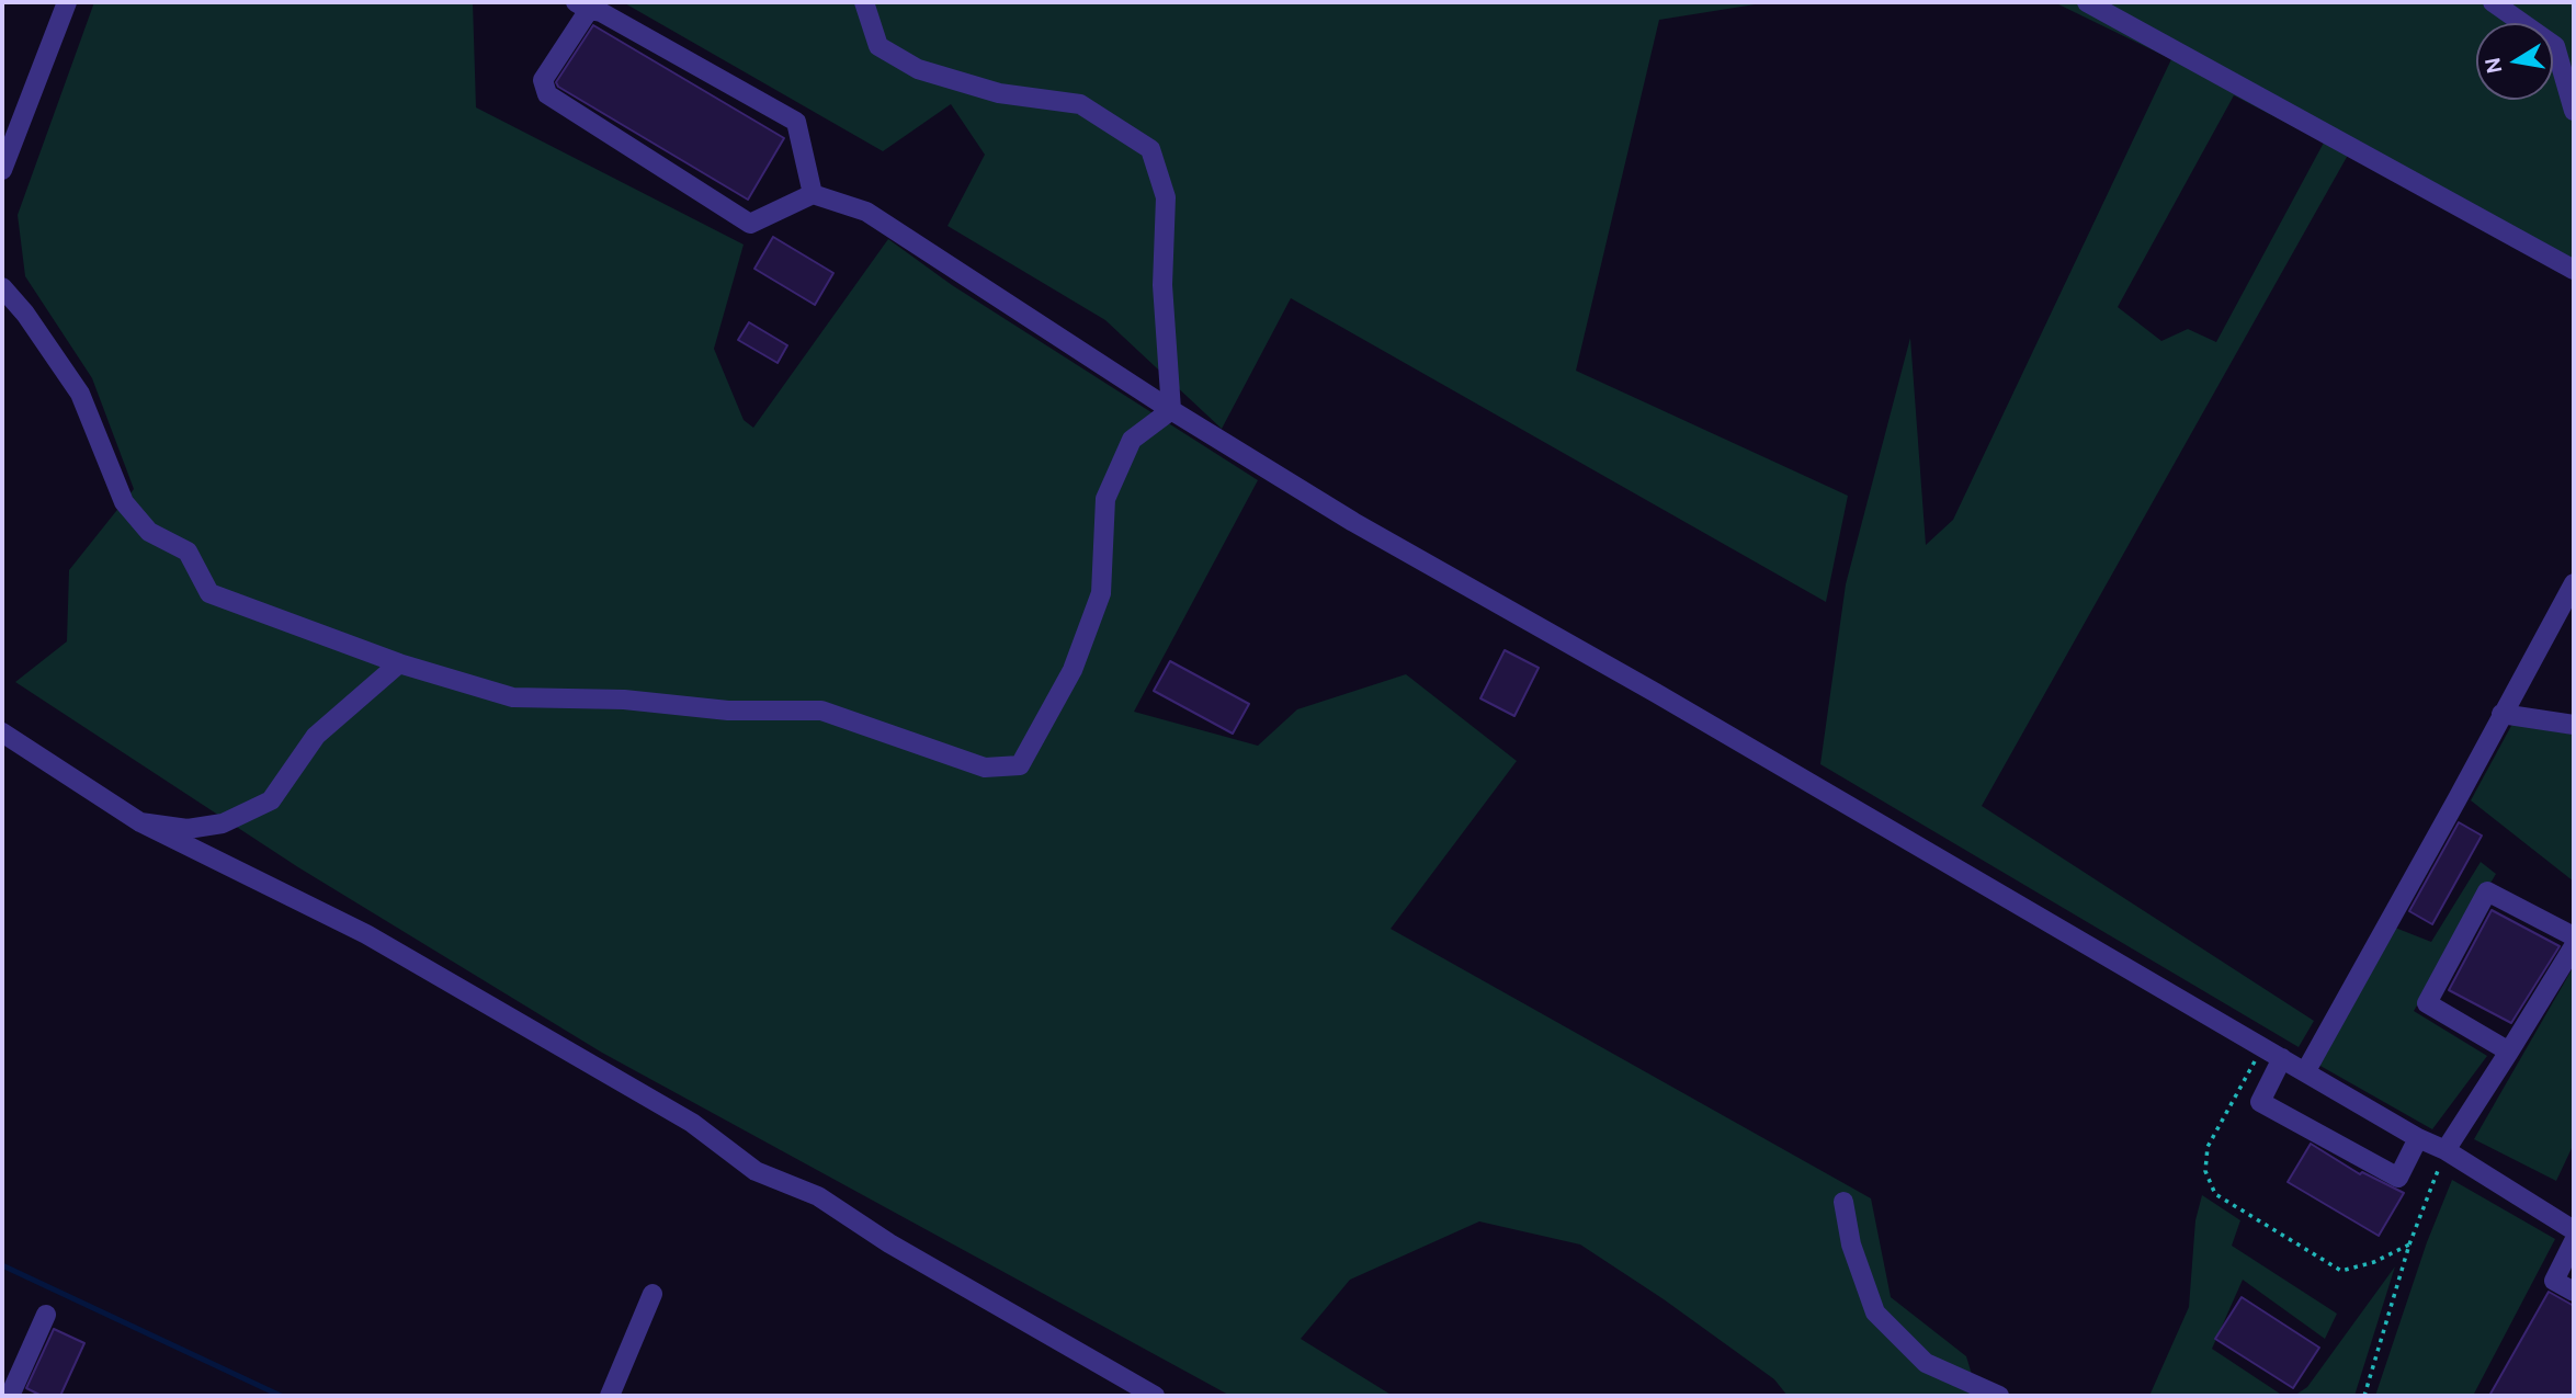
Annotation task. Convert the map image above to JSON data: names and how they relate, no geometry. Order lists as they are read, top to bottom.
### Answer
{
  "north": "left"
}
